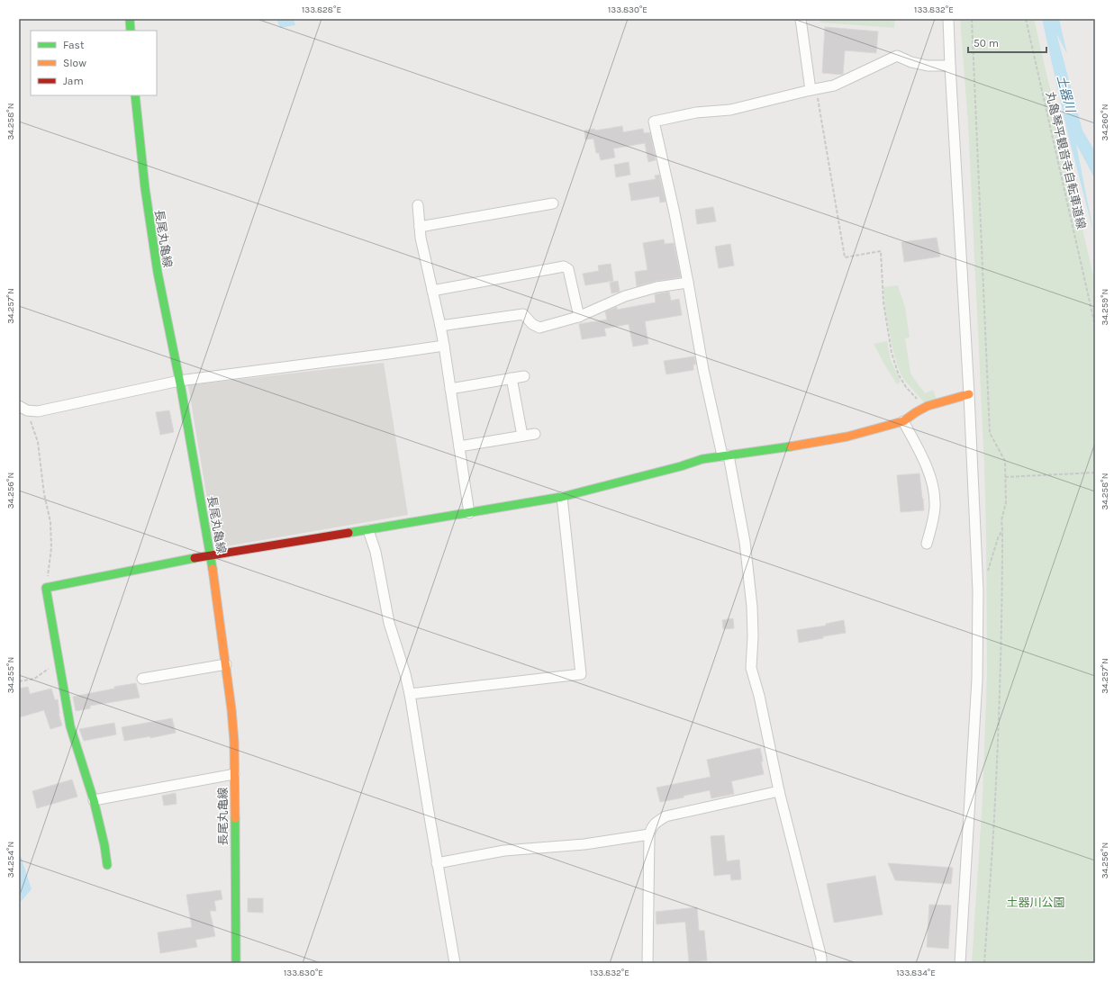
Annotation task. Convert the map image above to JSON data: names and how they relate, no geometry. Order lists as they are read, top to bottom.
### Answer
{
  "streets": {
    "street": ["長尾丸亀線"],
    "path": ["丸亀琴平観音寺自転車道線"]
  },
  "water": ["土器川"],
  "parks": ["土器川公園"],
  "legend": ["Fast", "Slow", "Jam"],
  "scale_bar": "50 m",
  "coordinates": [
    "133.828°E",
    "133.830°E",
    "133.832°E",
    "34.258°N",
    "34.260°N",
    "34.257°N",
    "34.259°N",
    "34.256°N",
    "34.255°N",
    "34.254°N",
    "133.834°E"
  ]
}
